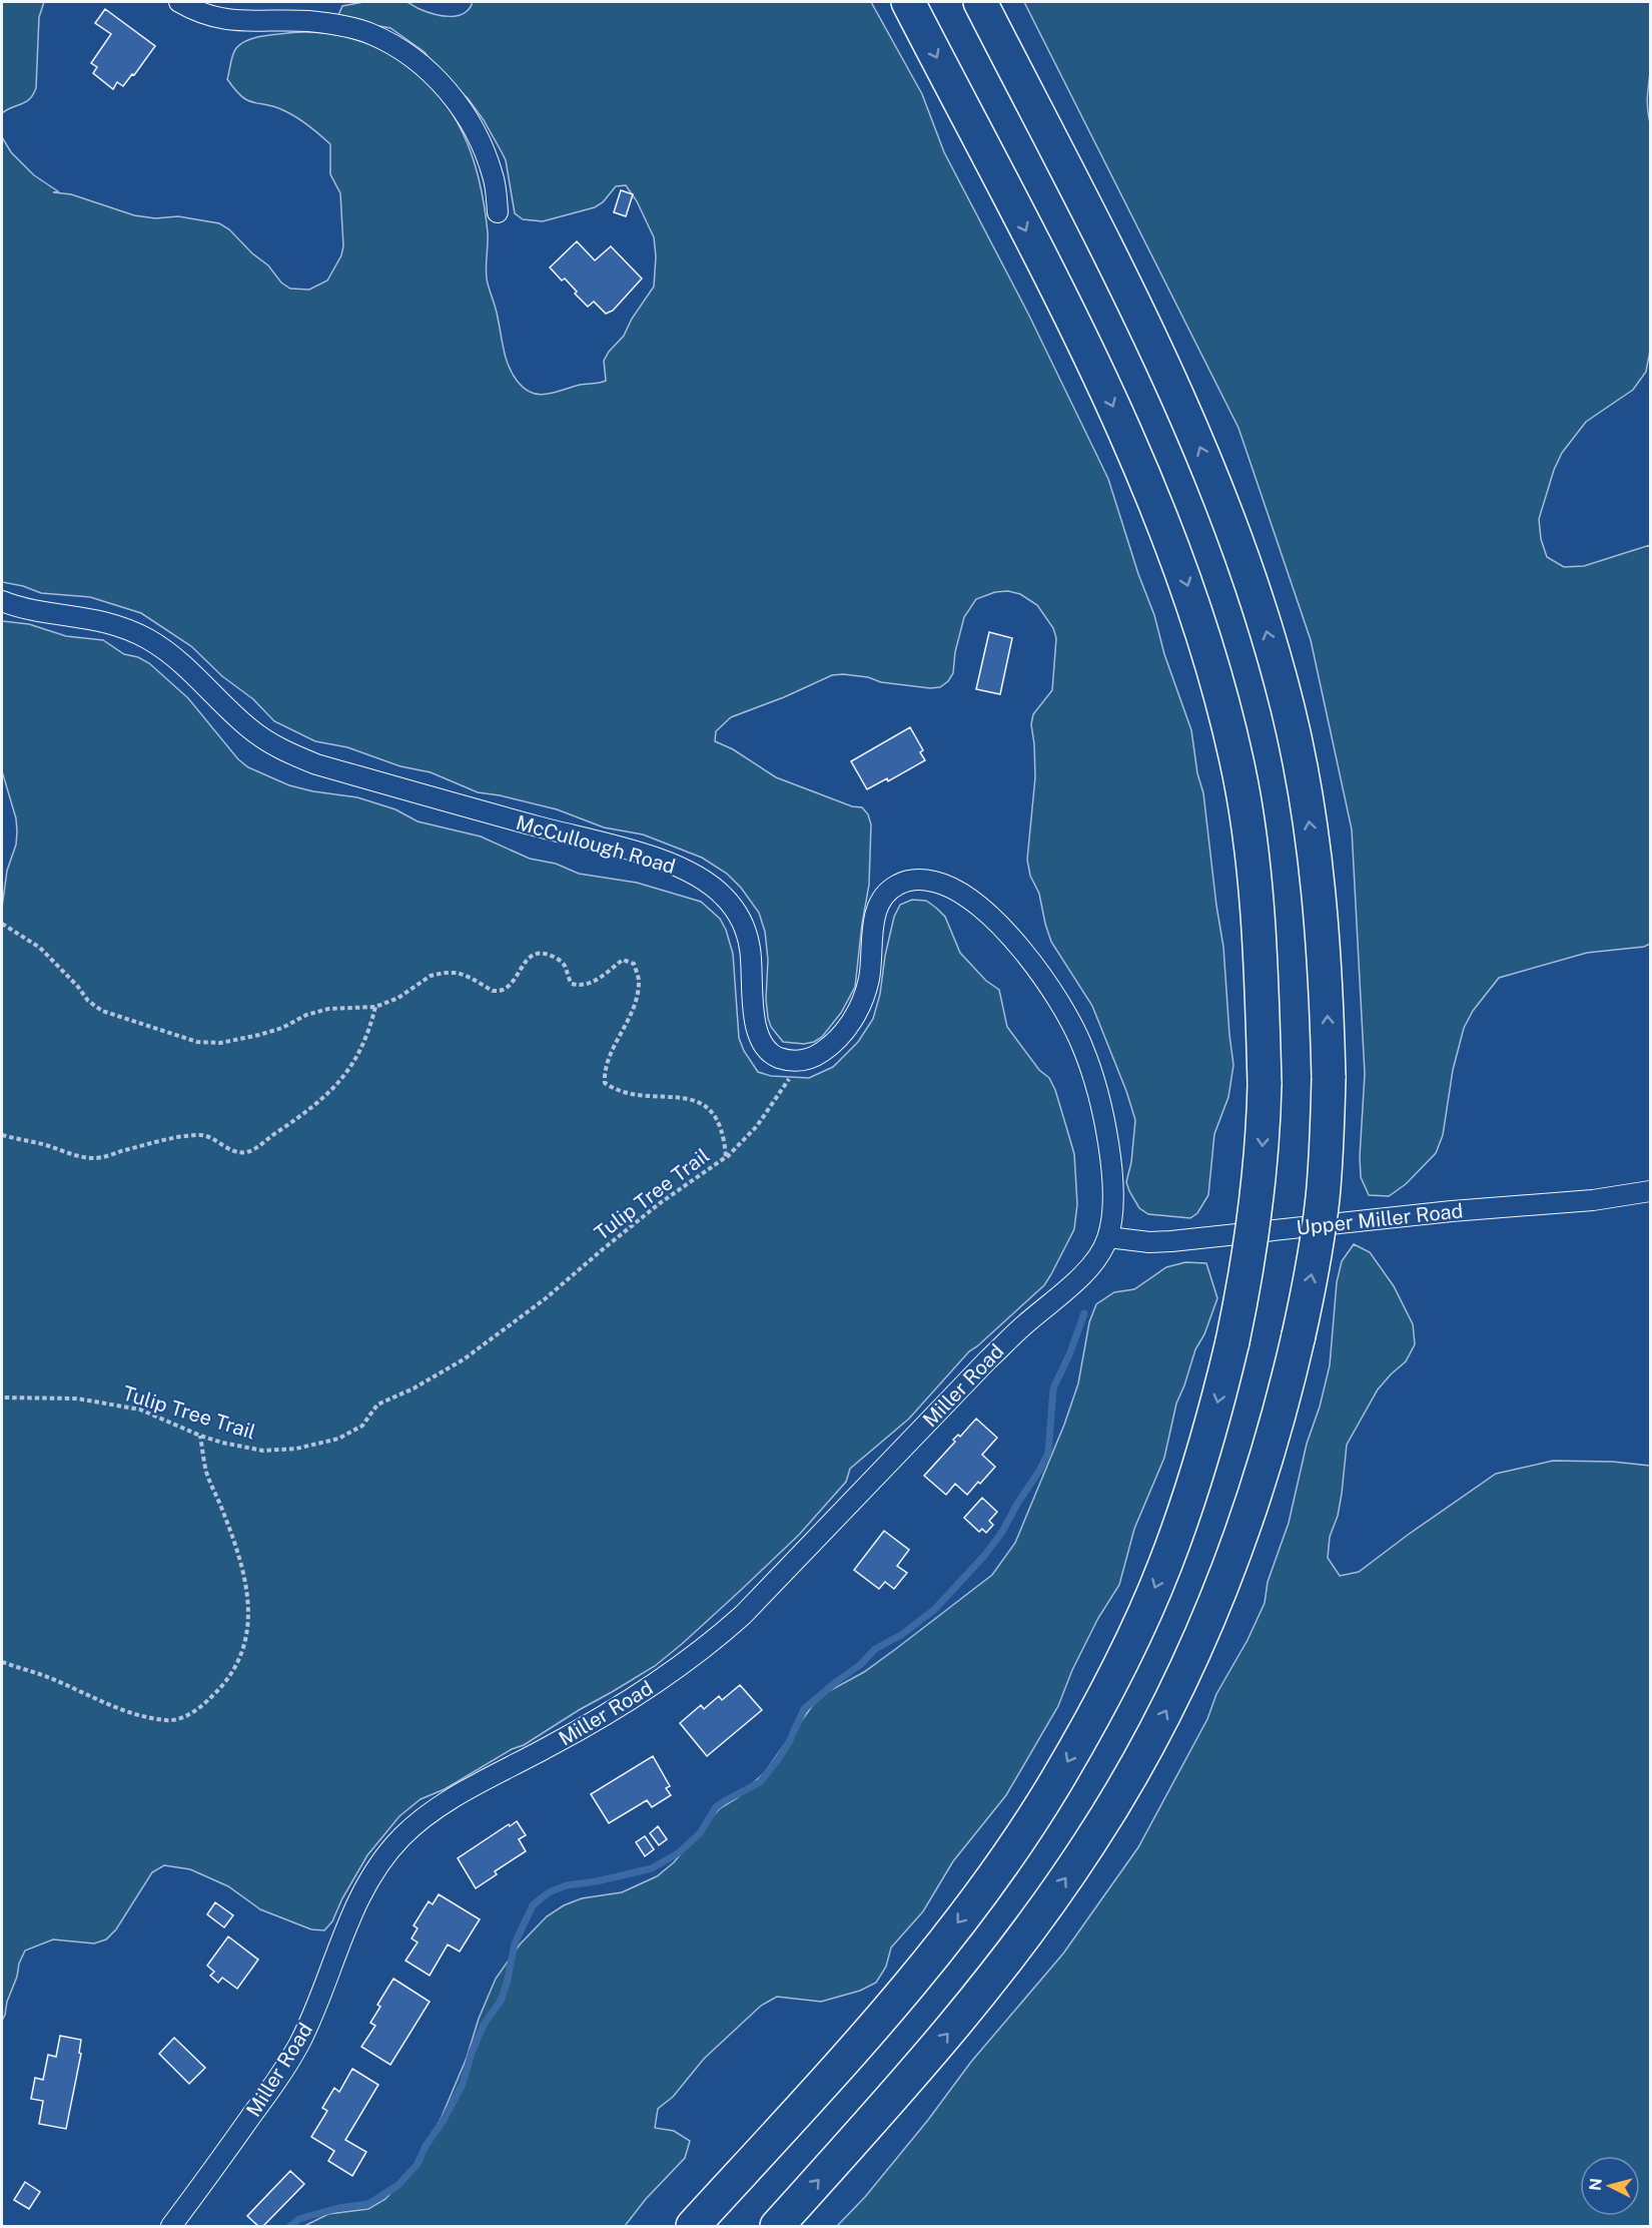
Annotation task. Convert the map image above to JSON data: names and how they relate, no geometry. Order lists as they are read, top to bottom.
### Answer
{
  "streets": {
    "street": ["McCullough Road", "Upper Miller Road", "Miller Road"],
    "path": ["Tulip Tree Trail"]
  },
  "crossings": [
    ["McCullough Road", "Upper Miller Road"],
    ["McCullough Road", "Miller Road"],
    ["Upper Miller Road", "Miller Road"]
  ],
  "north": "left"
}
